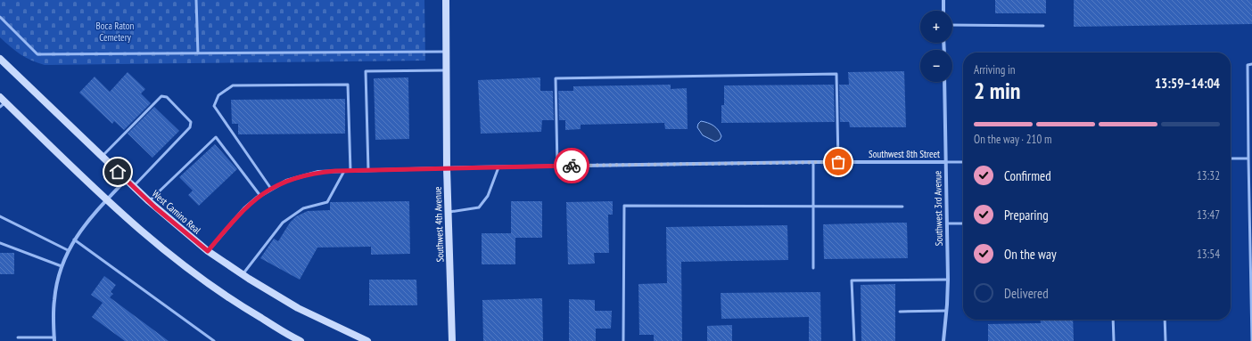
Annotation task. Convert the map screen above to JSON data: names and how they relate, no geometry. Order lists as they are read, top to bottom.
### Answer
{
  "streets": {
    "street": [
      "Southwest 8th Street",
      "Southwest 3rd Avenue",
      "West Camino Real",
      "Southwest 4th Avenue"
    ]
  },
  "crossings": [
    ["Southwest 8th Street", "Southwest 3rd Avenue"],
    ["Southwest 8th Street", "West Camino Real"],
    ["Southwest 8th Street", "Southwest 4th Avenue"]
  ],
  "parks": ["Boca Raton Cemetery"],
  "page": {
    "map_buttons": ["+", "−"],
    "heading": ["2 min", "Arriving in", "13:59–14:04"],
    "bar": "On the way · 210 m",
    "list": [
      ["Confirmed", "13:32"],
      ["Preparing", "13:47"],
      ["On the way", "13:54"],
      "Delivered"
    ]
  }
}
